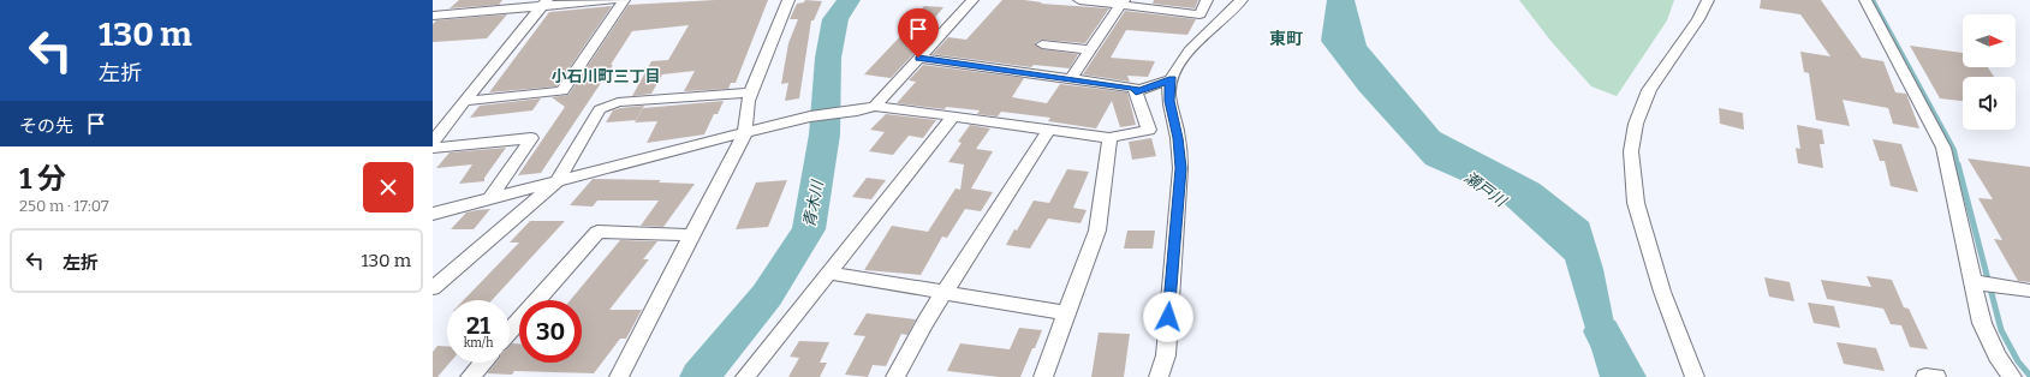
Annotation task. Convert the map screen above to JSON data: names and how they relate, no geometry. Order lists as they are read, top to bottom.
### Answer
{
  "districts": ["東町", "小石川町三丁目"],
  "water": ["瀬戸川", "青木川"],
  "north": "right",
  "page": {
    "turn": ["130 m", "左折"],
    "then": "その先",
    "heading": ["1 分", "250 m · 17:07"],
    "list": [
      {
        "name": "左折",
        "value": "130 m"
      }
    ],
    "speed": "21 km/h",
    "limit": "30"
  }
}
